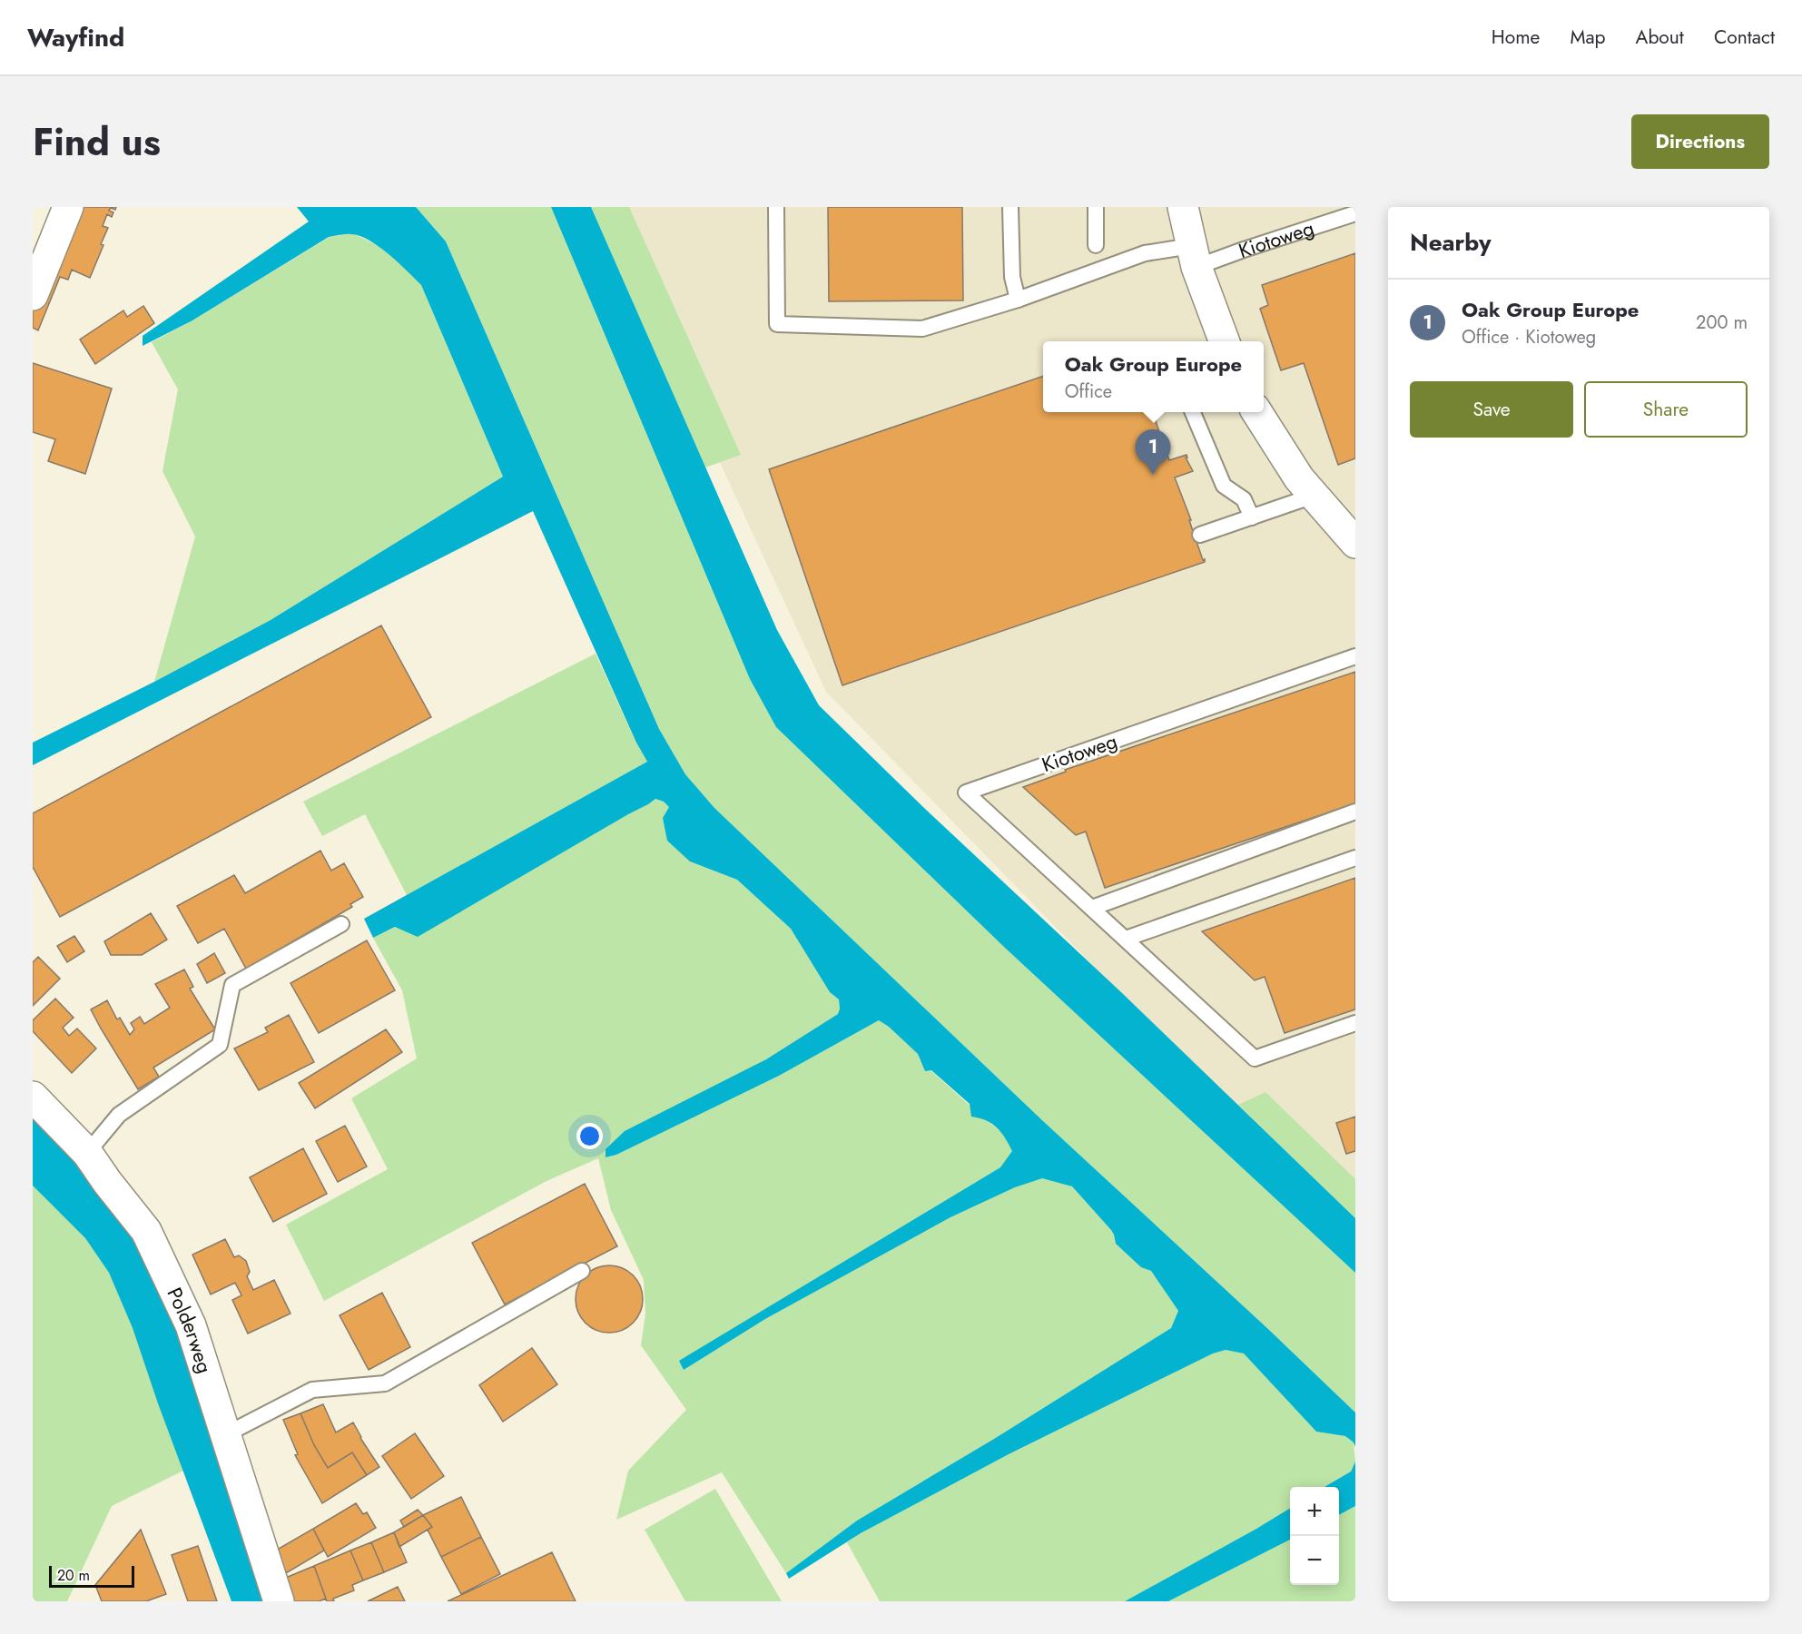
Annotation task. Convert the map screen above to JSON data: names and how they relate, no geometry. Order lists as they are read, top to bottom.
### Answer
{
  "streets": {
    "street": ["Polderweg"],
    "lane": ["Kiotoweg"]
  },
  "scale_bar": "20 m",
  "page": {
    "header": "Wayfind",
    "nav": [
      "Home",
      "Map",
      "About",
      "Contact"
    ],
    "title": "Find us",
    "buttons": [
      "Directions",
      ["Save", "Share"]
    ],
    "heading": "Nearby",
    "list": [
      {
        "mark": "1",
        "name": "Oak Group Europe",
        "note": "Office · Kiotoweg",
        "value": "200 m"
      }
    ],
    "popup": ["Oak Group Europe", "Office"],
    "pins": "1",
    "map_buttons": ["+", "−"],
    "scale": "20 m"
  }
}
